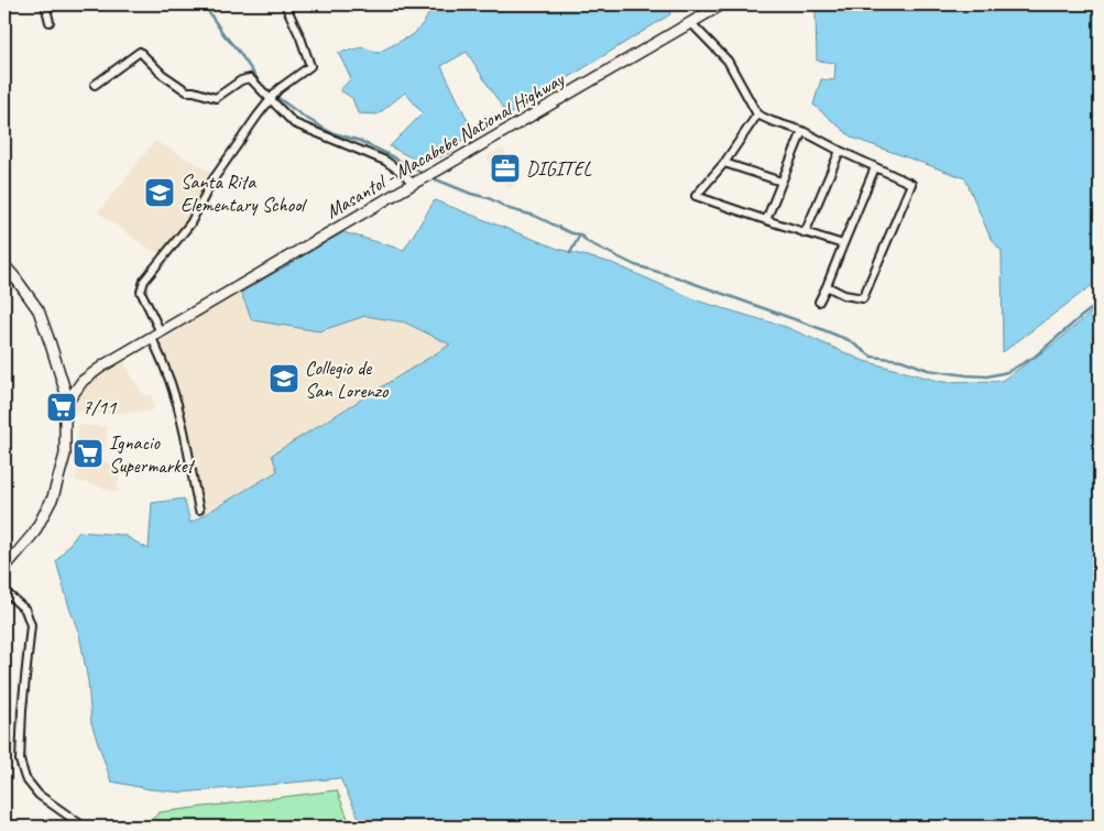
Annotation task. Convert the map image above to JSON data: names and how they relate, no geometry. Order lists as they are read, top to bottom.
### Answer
{
  "streets": {
    "main road": ["Masantol - Macabebe National Highway"]
  },
  "places": {
    "office": ["DIGITEL"],
    "school or university": ["Santa Rita Elementary School", "Collegio de San Lorenzo"],
    "supermarket": ["7/11", "Ignacio Supermarket"]
  }
}
